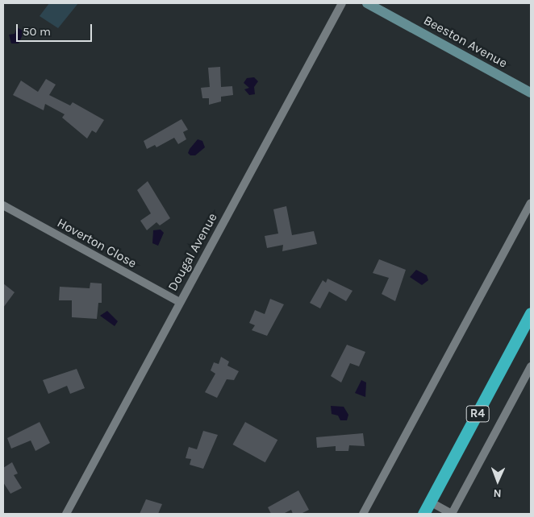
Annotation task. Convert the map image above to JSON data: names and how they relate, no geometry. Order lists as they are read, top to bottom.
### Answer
{
  "streets": {
    "highway": ["R4"],
    "street": ["Beeston Avenue", "Hoverton Close", "Dougal Avenue"]
  },
  "crossings": [
    ["Hoverton Close", "Dougal Avenue"]
  ],
  "scale_bar": "50 m",
  "north": "bottom"
}
